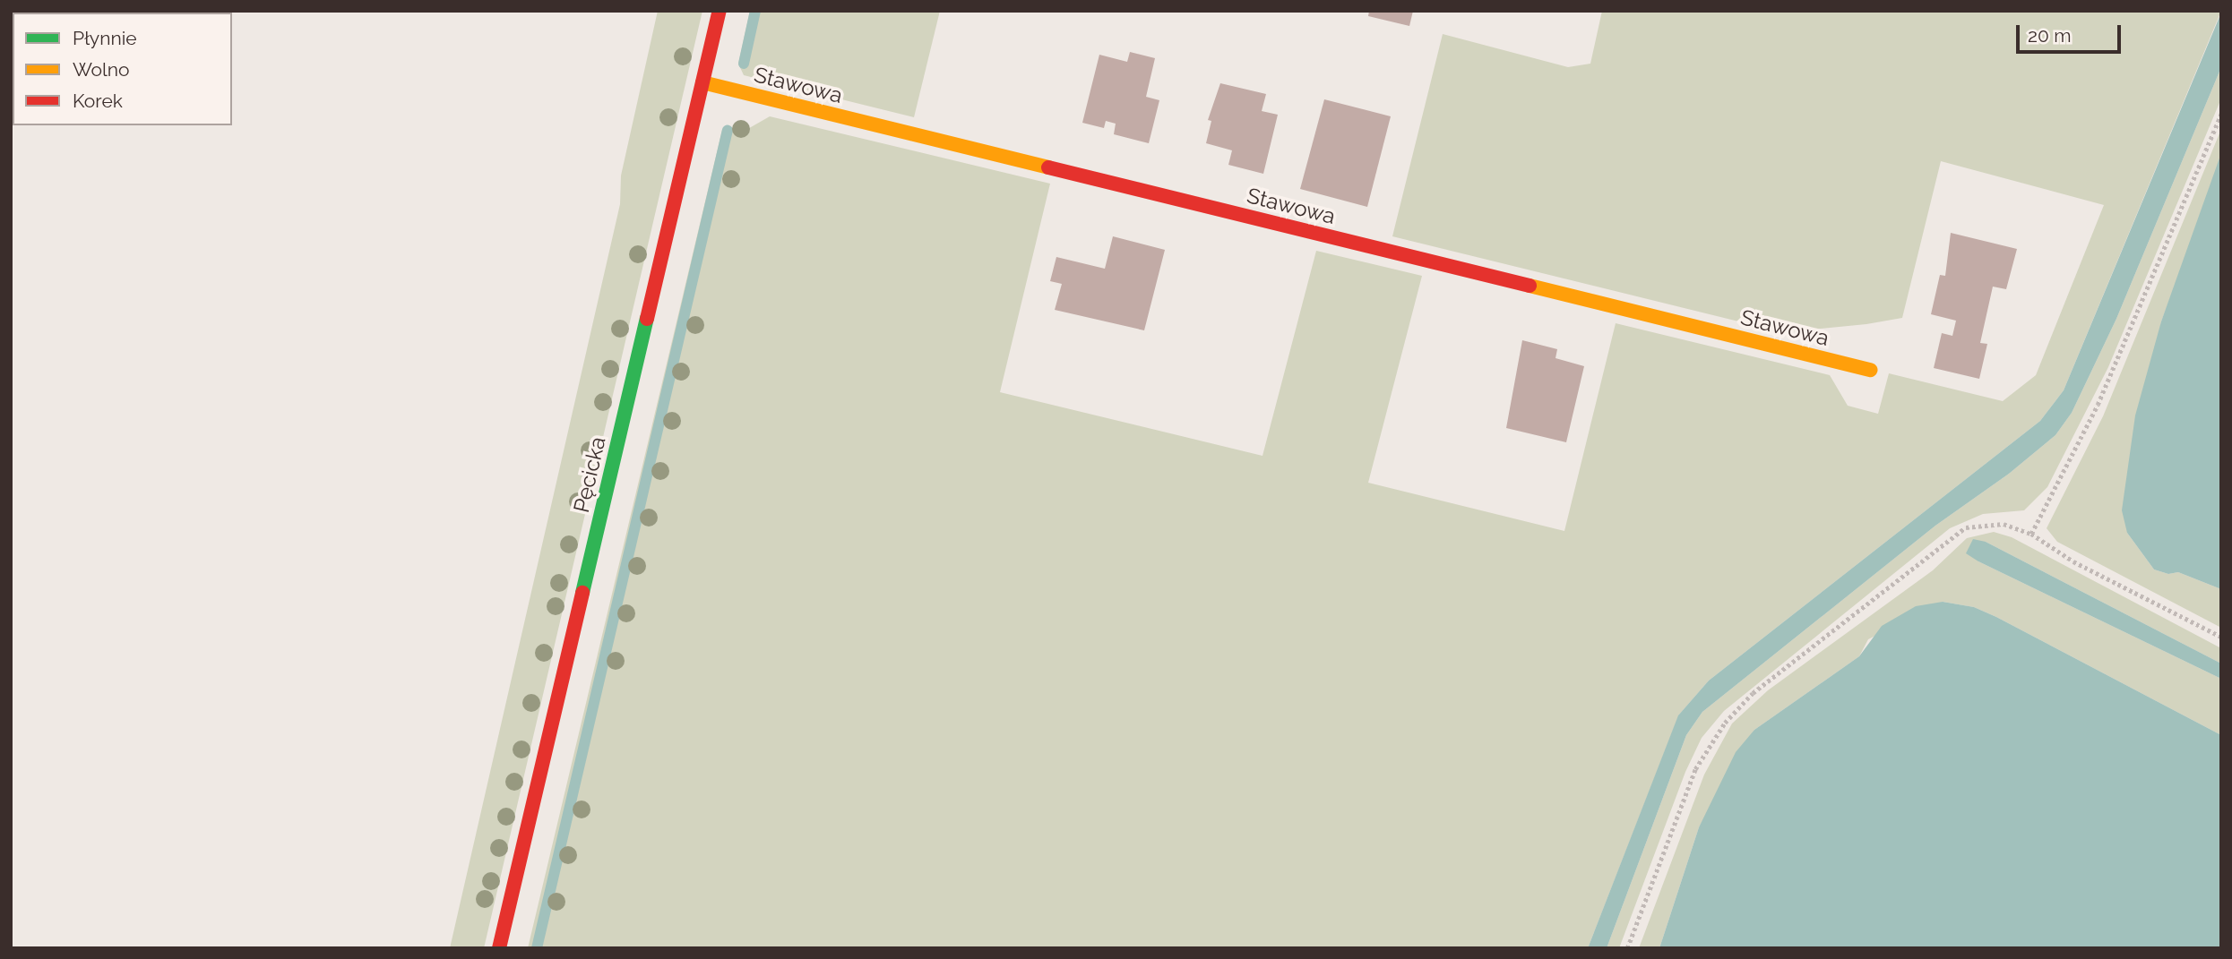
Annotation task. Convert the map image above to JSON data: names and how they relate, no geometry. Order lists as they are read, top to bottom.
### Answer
{
  "streets": {
    "street": ["Stawowa", "Pęcicka"]
  },
  "crossings": [
    ["Stawowa", "Pęcicka"]
  ],
  "legend": ["Płynnie", "Wolno", "Korek"],
  "scale_bar": "20 m"
}
